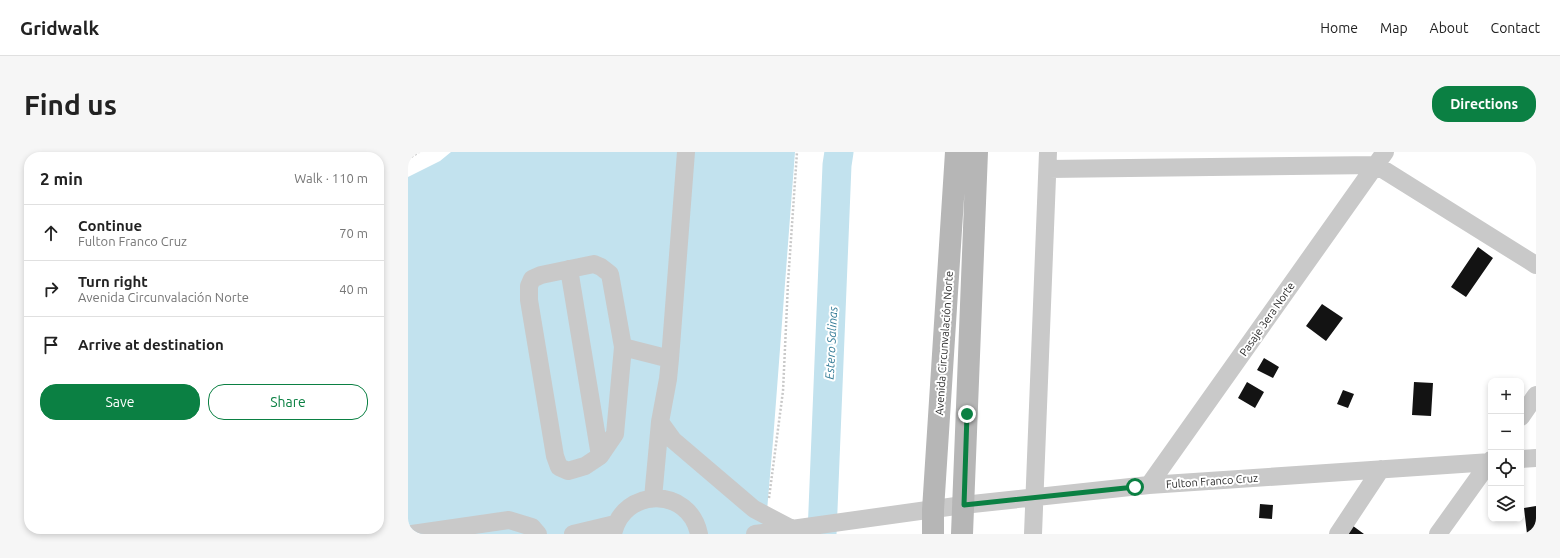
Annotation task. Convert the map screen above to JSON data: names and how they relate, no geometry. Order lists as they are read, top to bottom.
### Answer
{
  "streets": {
    "main road": ["Avenida Circunvalación Norte"],
    "street": ["Pasaje 3era Norte", "Fulton Franco Cruz"]
  },
  "crossings": [
    ["Pasaje 3era Norte", "Fulton Franco Cruz"],
    ["Avenida Circunvalación Norte", "Fulton Franco Cruz"]
  ],
  "water": ["Estero Salinas"],
  "page": {
    "header": "Gridwalk",
    "nav": [
      "Home",
      "Map",
      "About",
      "Contact"
    ],
    "buttons": [
      "Directions",
      ["Save", "Share"]
    ],
    "title": "Find us",
    "heading": ["2 min", "Walk · 110 m"],
    "list": [
      ["Continue", "Fulton Franco Cruz", "70 m"],
      ["Turn right", "Avenida Circunvalación Norte", "40 m"],
      "Arrive at destination"
    ],
    "map_buttons": ["+", "−"]
  }
}
